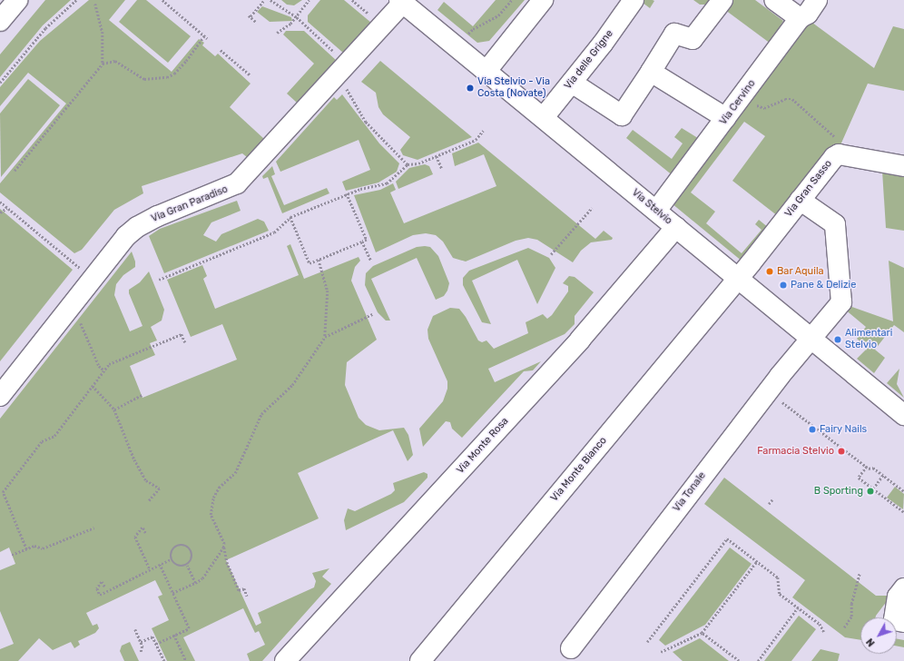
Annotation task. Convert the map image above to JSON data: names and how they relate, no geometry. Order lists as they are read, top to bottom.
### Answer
{
  "streets": {
    "street": [
      "Via delle Grigne",
      "Via Cervino",
      "Via Gran Sasso",
      "Via Gran Paradiso",
      "Via Stelvio",
      "Via Monte Rosa",
      "Via Monte Bianco",
      "Via Tonale"
    ]
  },
  "crossings": [
    ["Via delle Grigne", "Via Stelvio"],
    ["Via Cervino", "Via Stelvio"],
    ["Via Gran Sasso", "Via Stelvio"],
    ["Via Gran Sasso", "Via Monte Bianco"],
    ["Via Gran Sasso", "Via Tonale"],
    ["Via Gran Paradiso", "Via Stelvio"],
    ["Via Stelvio", "Via Monte Rosa"],
    ["Via Stelvio", "Via Monte Bianco"],
    ["Via Stelvio", "Via Tonale"]
  ],
  "places": [
    "Via Stelvio - Via Costa (Novate)",
    "Bar Aquila",
    "Pane & Delizie",
    "Alimentari Stelvio",
    "Fairy Nails",
    "Farmacia Stelvio",
    "B Sporting"
  ],
  "north": "bottom left"
}
